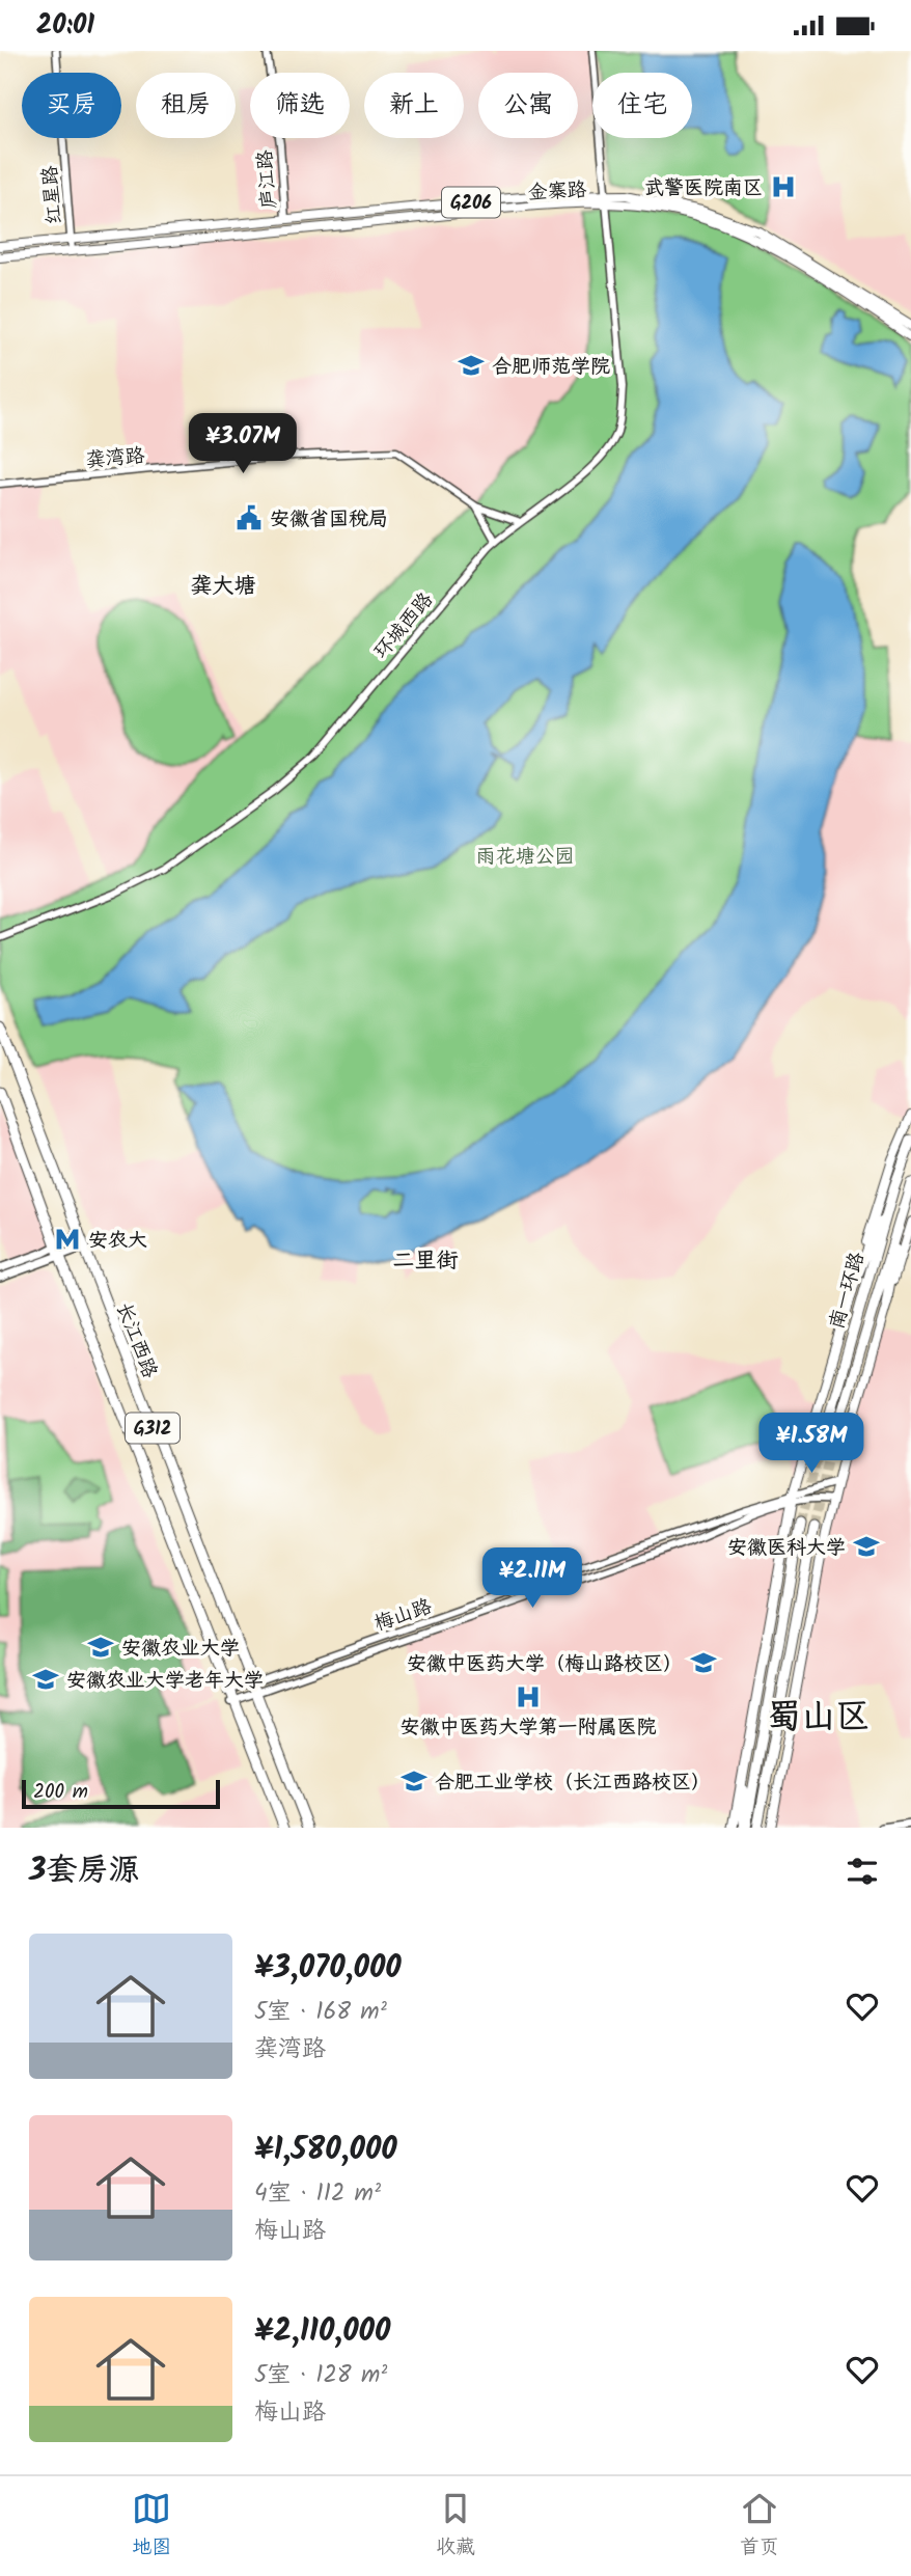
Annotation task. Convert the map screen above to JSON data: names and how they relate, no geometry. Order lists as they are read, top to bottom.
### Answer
{
  "streets": {
    "highway": ["南一环路", "长江西路", "G312"],
    "main road": ["金寨路", "G206"],
    "street": [
      "庐江路",
      "红星路",
      "龚湾路",
      "环城西路",
      "梅山路"
    ]
  },
  "crossings": [
    ["庐江路", "金寨路"],
    ["金寨路", "红星路"],
    ["金寨路", "环城西路"],
    ["长江西路", "梅山路"]
  ],
  "districts": ["龚大塘", "二里街", "蜀山区"],
  "parks": ["雨花塘公园"],
  "places": {
    "hospital": ["武警医院南区", "安徽中医药大学第一附属医院"],
    "school or university": [
      "合肥师范学院",
      "安徽医科大学",
      "安徽农业大学",
      "安徽中医药大学（梅山路校区）",
      "安徽农业大学老年大学",
      "合肥工业学校（长江西路校区）"
    ],
    "public building": ["安徽省国税局"],
    "metro station": ["安农大"]
  },
  "scale_bar": "200 m",
  "page": {
    "status": "20:01",
    "chip": [
      "买房",
      "租房",
      "筛选",
      "新上",
      "公寓",
      "住宅"
    ],
    "price": ["¥3.07M", "¥1.58M", "¥2.11M"],
    "scale": "200 m",
    "heading": "3套房源",
    "list": [
      {
        "name": "¥3,070,000",
        "note": "5室 · 168 m² · 龚湾路"
      },
      {
        "name": "¥1,580,000",
        "note": "4室 · 112 m² · 梅山路"
      },
      {
        "name": "¥2,110,000",
        "note": "5室 · 128 m² · 梅山路"
      }
    ],
    "tabs": ["地图", "收藏", "首页"]
  }
}
